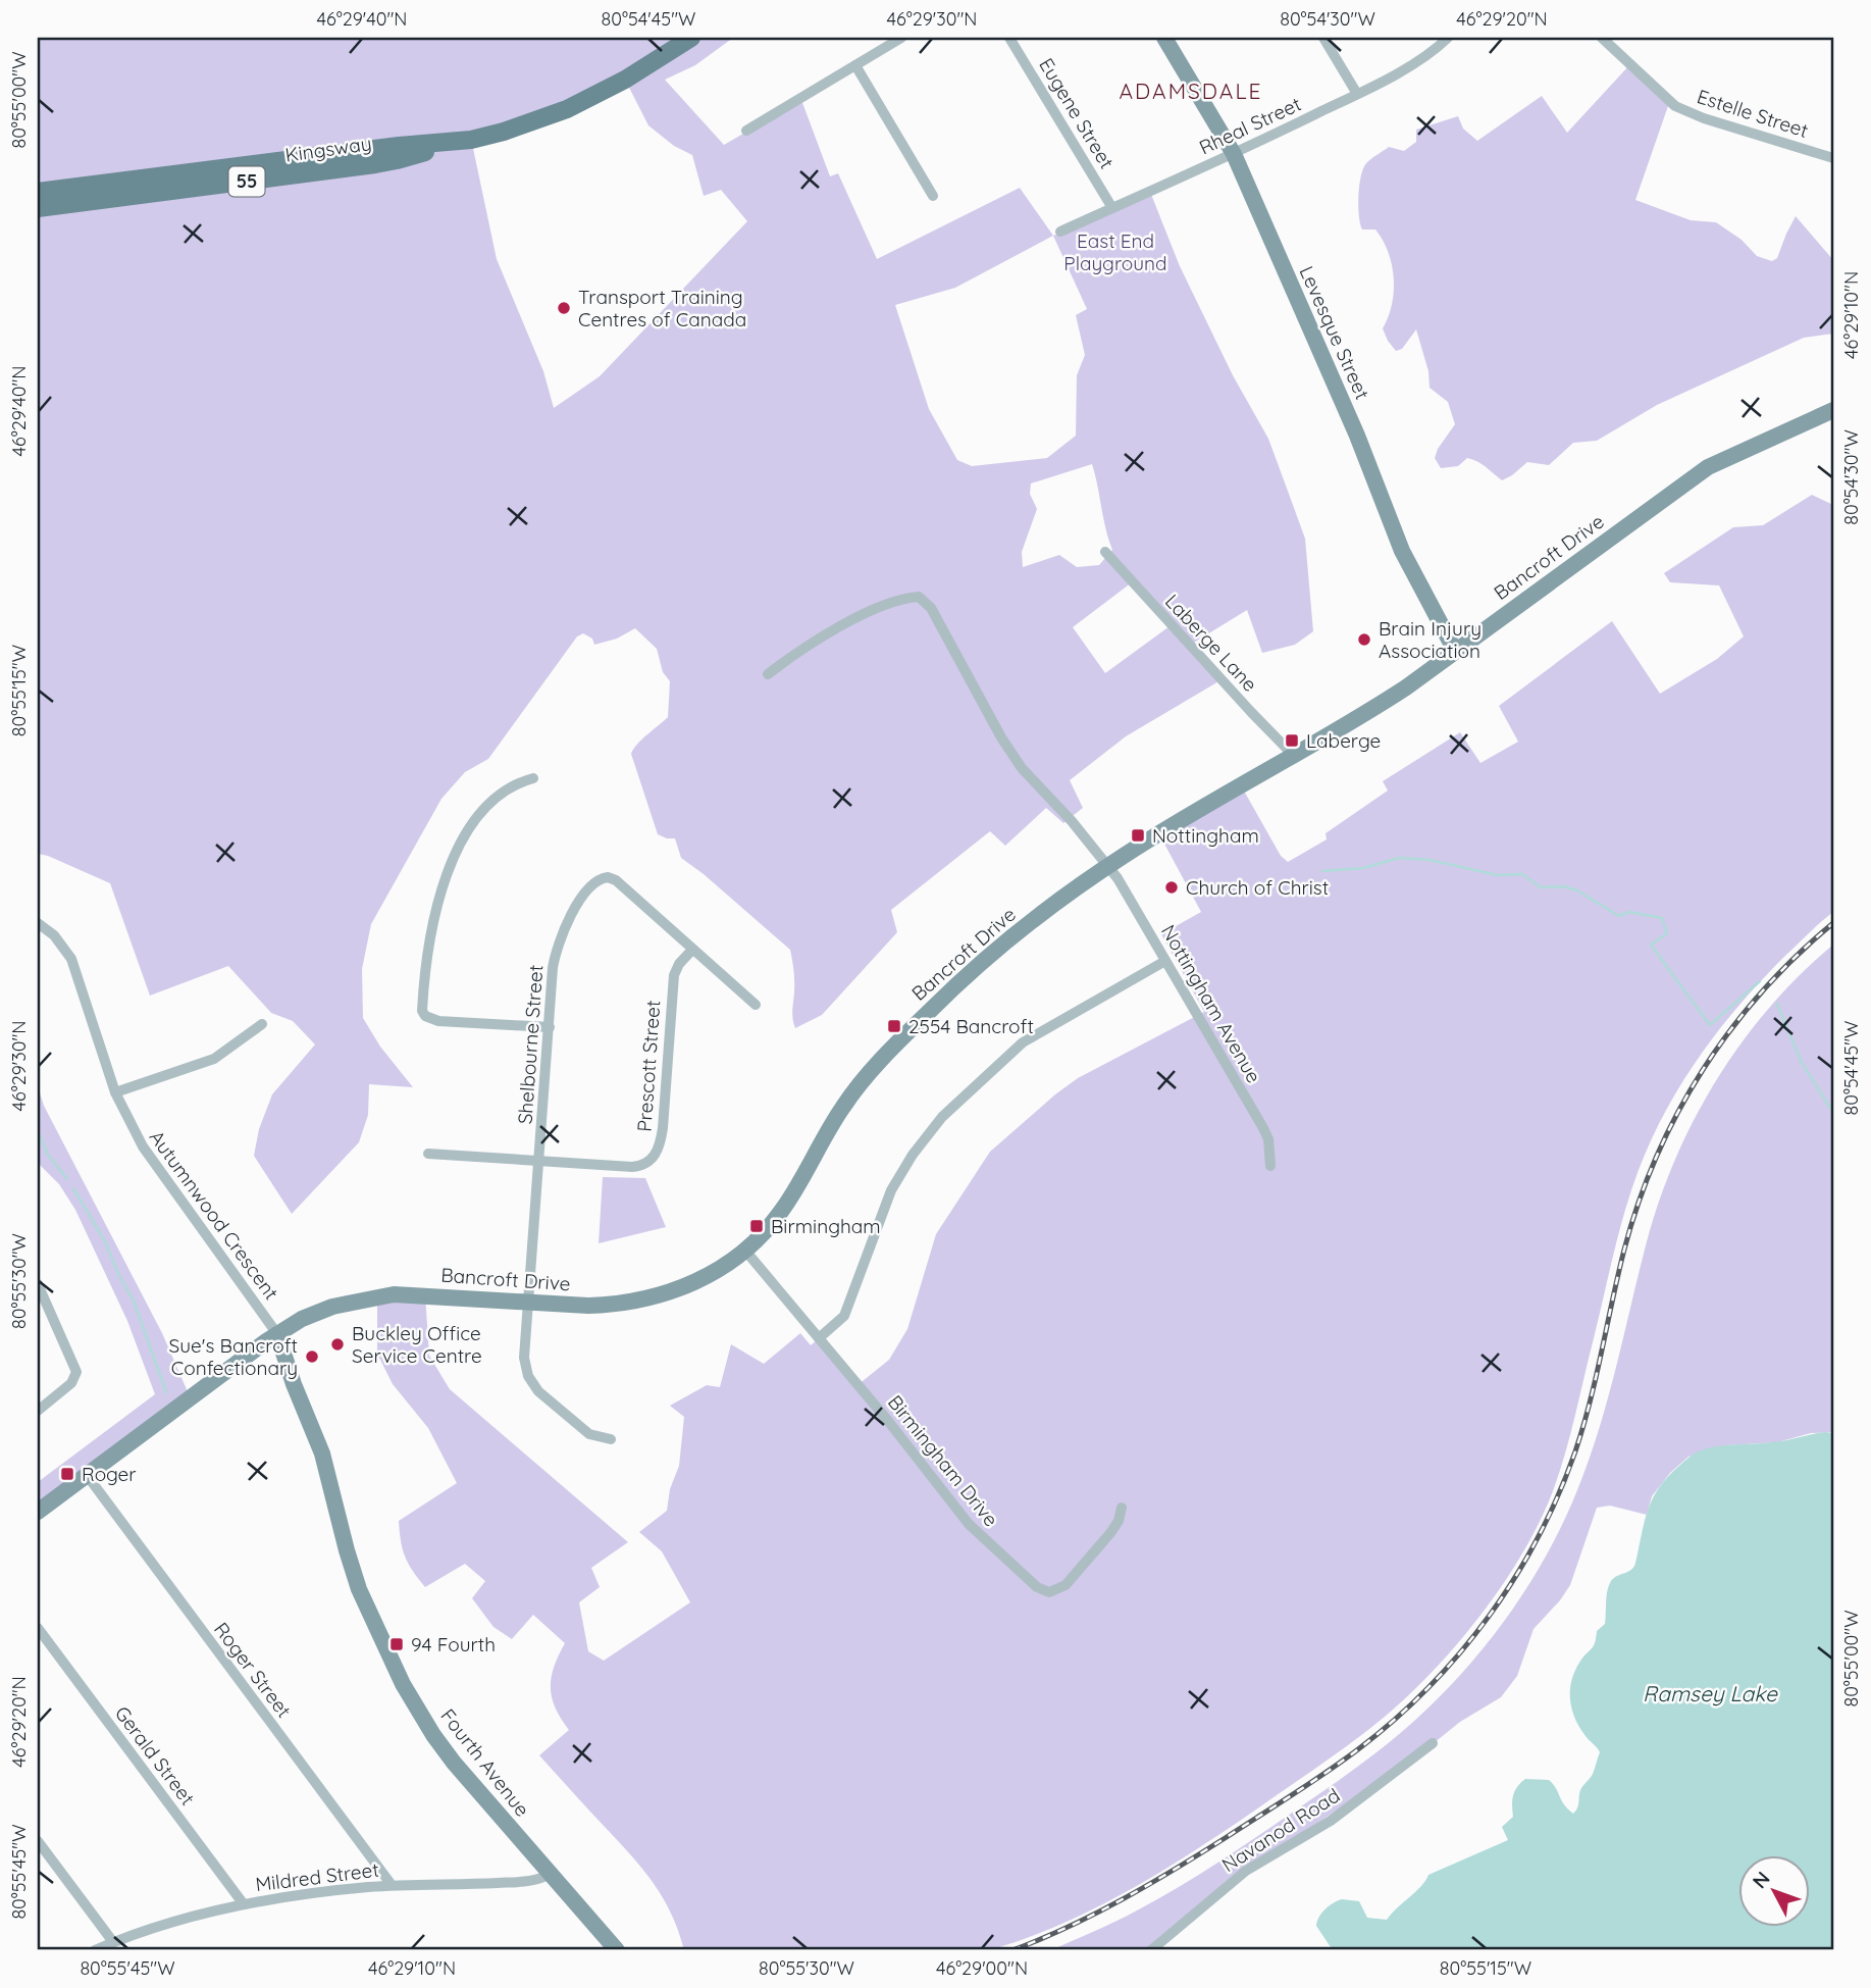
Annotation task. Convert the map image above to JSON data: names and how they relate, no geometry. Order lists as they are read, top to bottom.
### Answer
{
  "streets": {
    "main road": [
      "Kingsway",
      "55",
      "Levesque Street",
      "Bancroft Drive",
      "Fourth Avenue"
    ],
    "street": [
      "Eugene Street",
      "Estelle Street",
      "Rheal Street",
      "Laberge Lane",
      "Nottingham Avenue",
      "Shelbourne Street",
      "Prescott Street",
      "Autumnwood Crescent",
      "Birmingham Drive",
      "Roger Street",
      "Gerald Street",
      "Navanod Road",
      "Mildred Street"
    ]
  },
  "crossings": [
    ["Eugene Street", "Rheal Street"],
    ["Rheal Street", "Levesque Street"],
    ["Levesque Street", "Bancroft Drive"],
    ["Bancroft Drive", "Laberge Lane"],
    ["Bancroft Drive", "Nottingham Avenue"],
    ["Bancroft Drive", "Shelbourne Street"],
    ["Bancroft Drive", "Autumnwood Crescent"],
    ["Bancroft Drive", "Birmingham Drive"],
    ["Bancroft Drive", "Roger Street"],
    ["Bancroft Drive", "Fourth Avenue"],
    ["Shelbourne Street", "Prescott Street"],
    ["Autumnwood Crescent", "Fourth Avenue"],
    ["Roger Street", "Mildred Street"],
    ["Gerald Street", "Mildred Street"],
    ["Fourth Avenue", "Mildred Street"]
  ],
  "districts": ["ADAMSDALE"],
  "water": ["Ramsey Lake"],
  "parks": ["East End Playground"],
  "places": {
    "other": [
      "Transport Training Centres of Canada",
      "Brain Injury Association",
      "Church of Christ",
      "Buckley Office Service Centre",
      "Sue's Bancroft Confectionary"
    ],
    "transit": [
      "Laberge",
      "Nottingham",
      "2554 Bancroft",
      "Birmingham",
      "Roger",
      "94 Fourth"
    ]
  },
  "north": "top left",
  "coordinates": [
    "46°29'40\"N",
    "80°54'45\"W",
    "46°29'30\"N",
    "80°54'30\"W",
    "46°29'20\"N",
    "80°55'00\"W",
    "46°29'10\"N",
    "80°55'15\"W",
    "80°55'30\"W",
    "80°55'45\"W",
    "46°29'00\"N"
  ]
}
